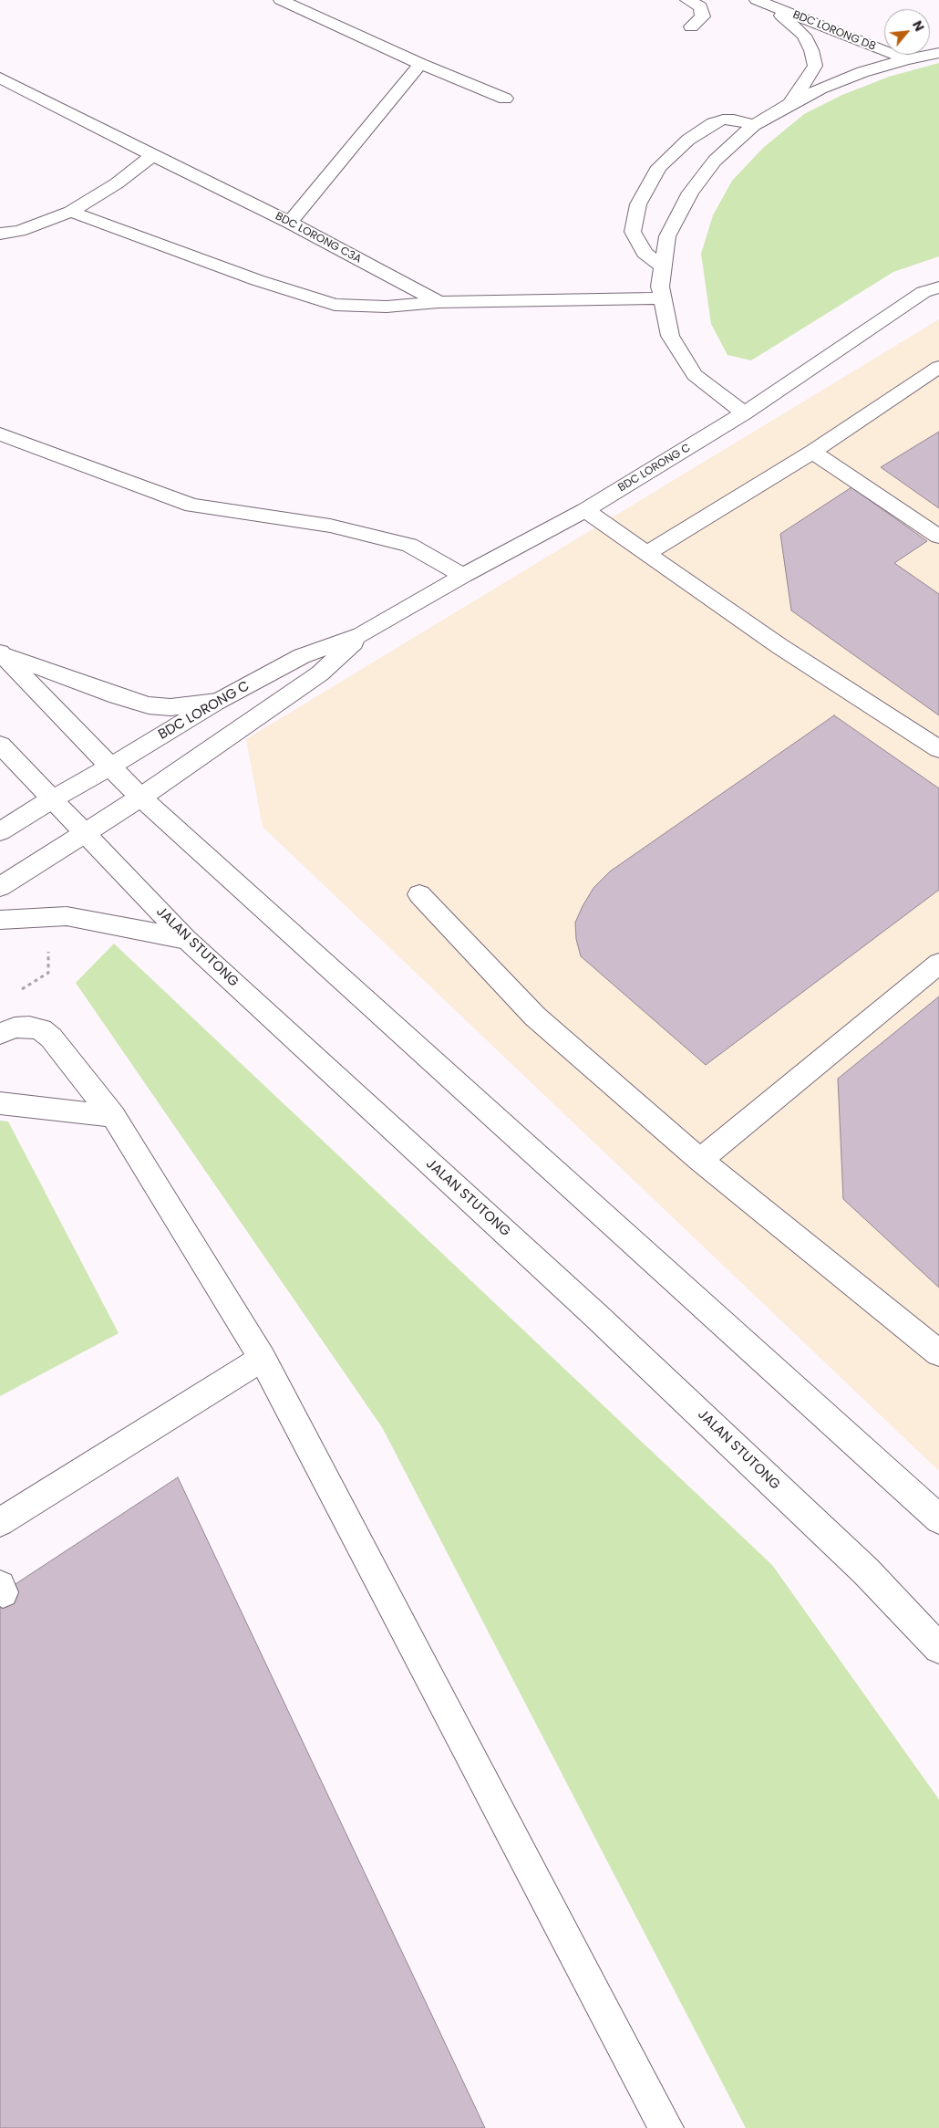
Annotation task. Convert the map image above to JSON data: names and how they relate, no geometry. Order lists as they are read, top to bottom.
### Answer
{
  "streets": {
    "street": [
      "BDC LORONG D8",
      "BDC LORONG C3A",
      "BDC LORONG C",
      "JALAN STUTONG"
    ]
  },
  "crossings": [
    ["BDC LORONG C", "JALAN STUTONG"]
  ],
  "north": "top right"
}
